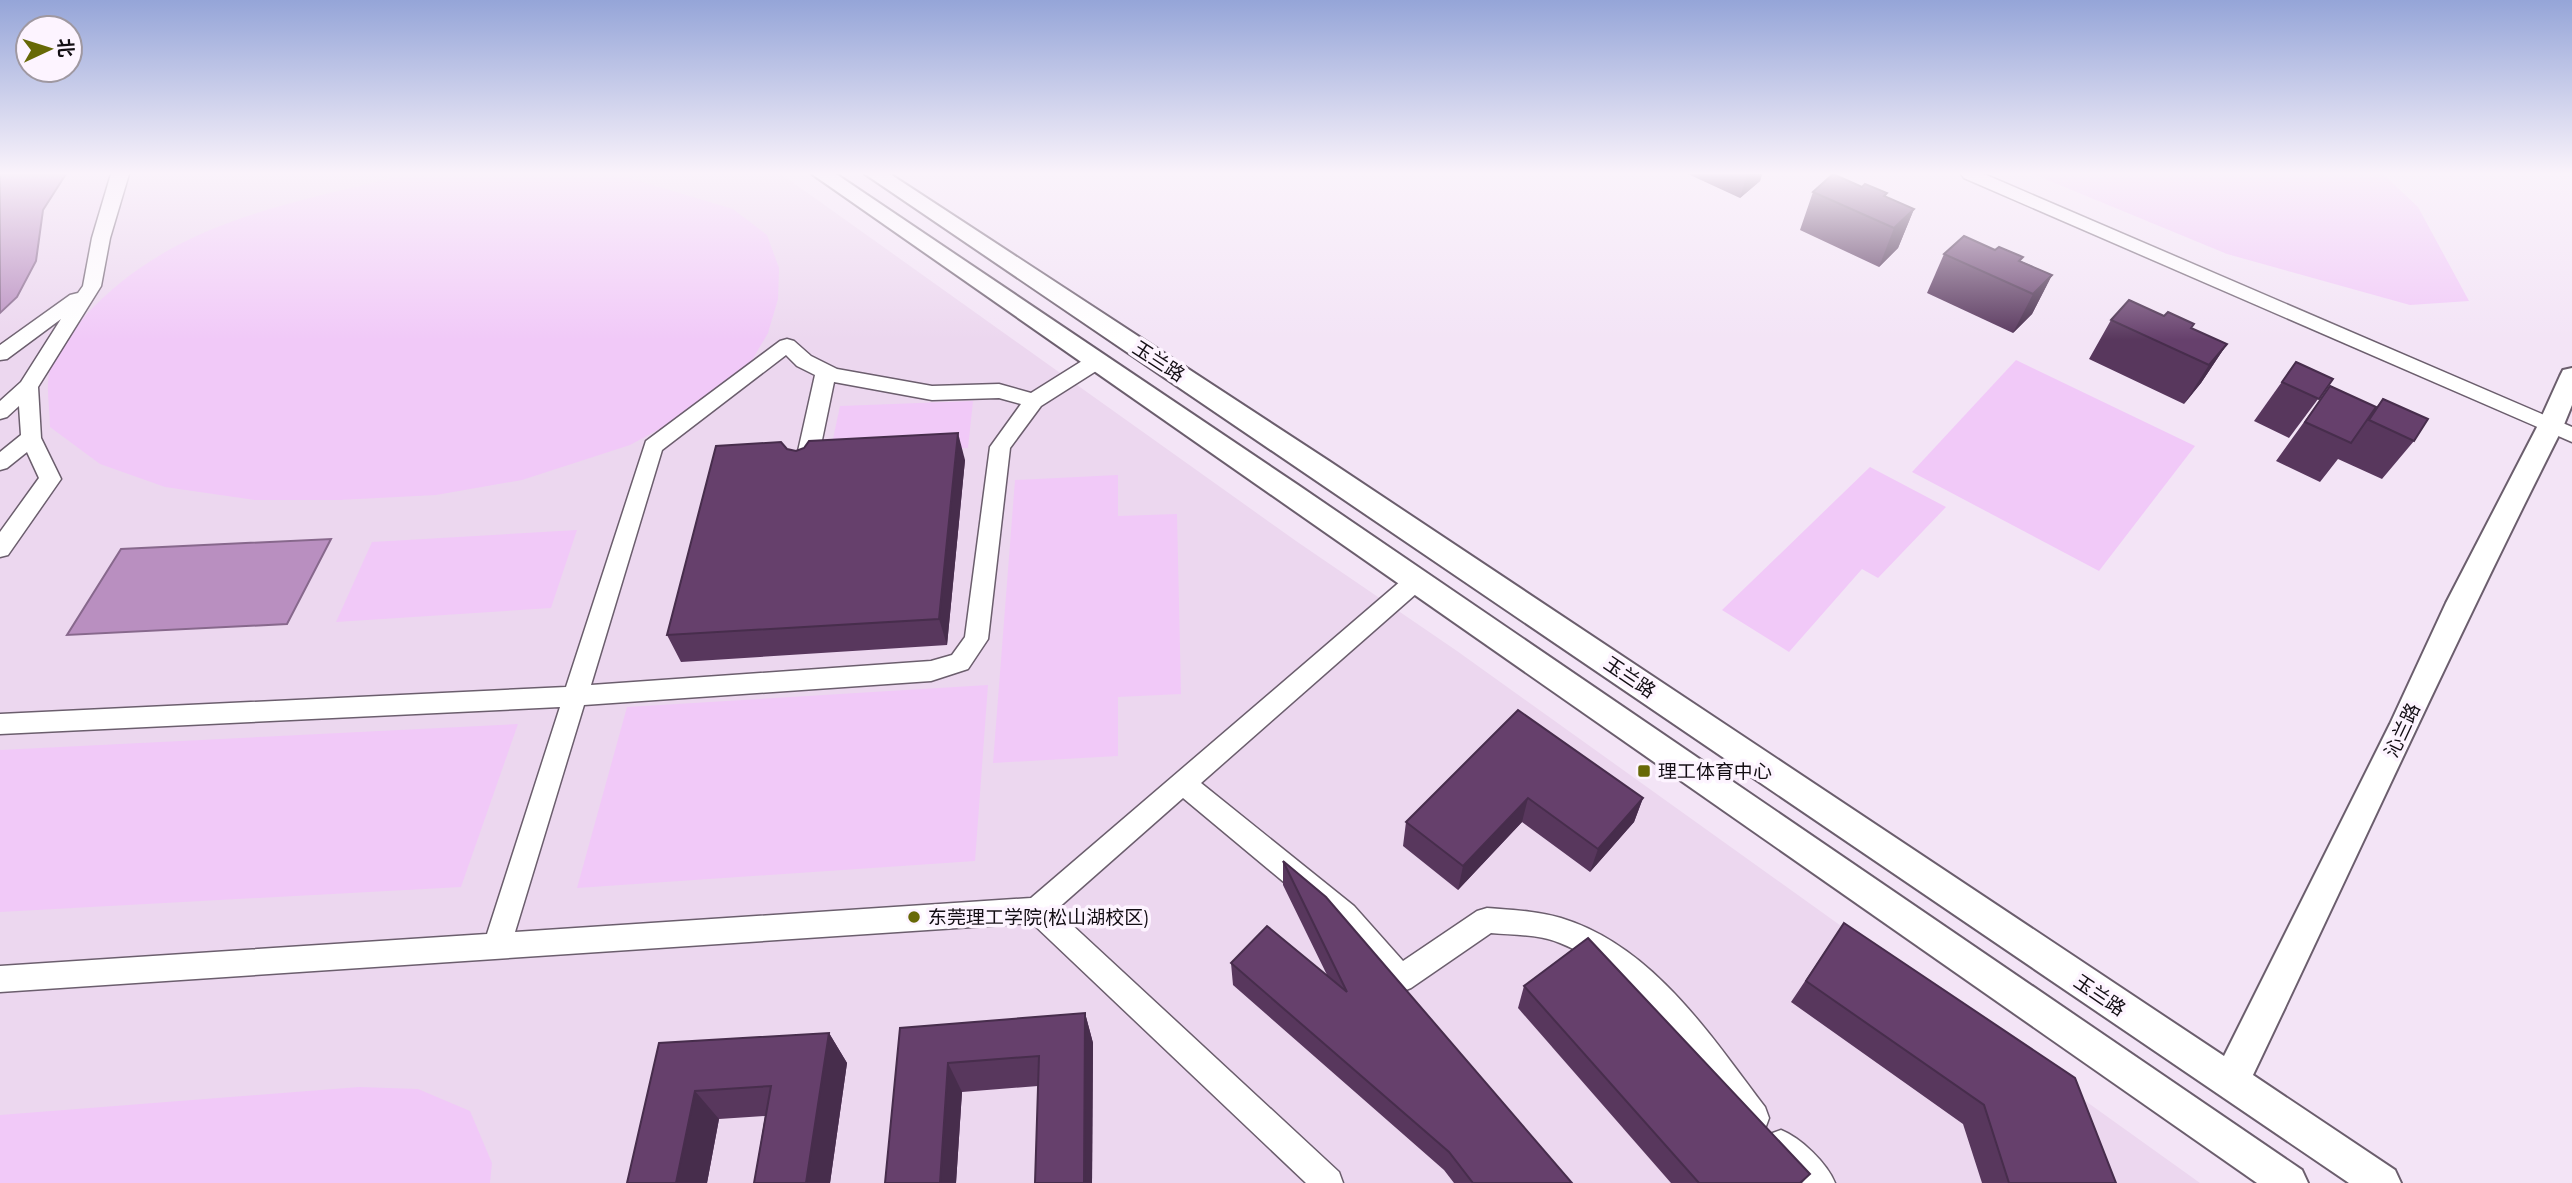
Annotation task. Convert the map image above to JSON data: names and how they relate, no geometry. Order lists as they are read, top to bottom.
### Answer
{
  "streets": {
    "street": ["玉兰路", "沁兰路"]
  },
  "crossings": [
    ["玉兰路", "沁兰路"]
  ],
  "places": {
    "transit": ["理工体育中心"],
    "other": ["东莞理工学院(松山湖校区)"]
  },
  "north": "right"
}
